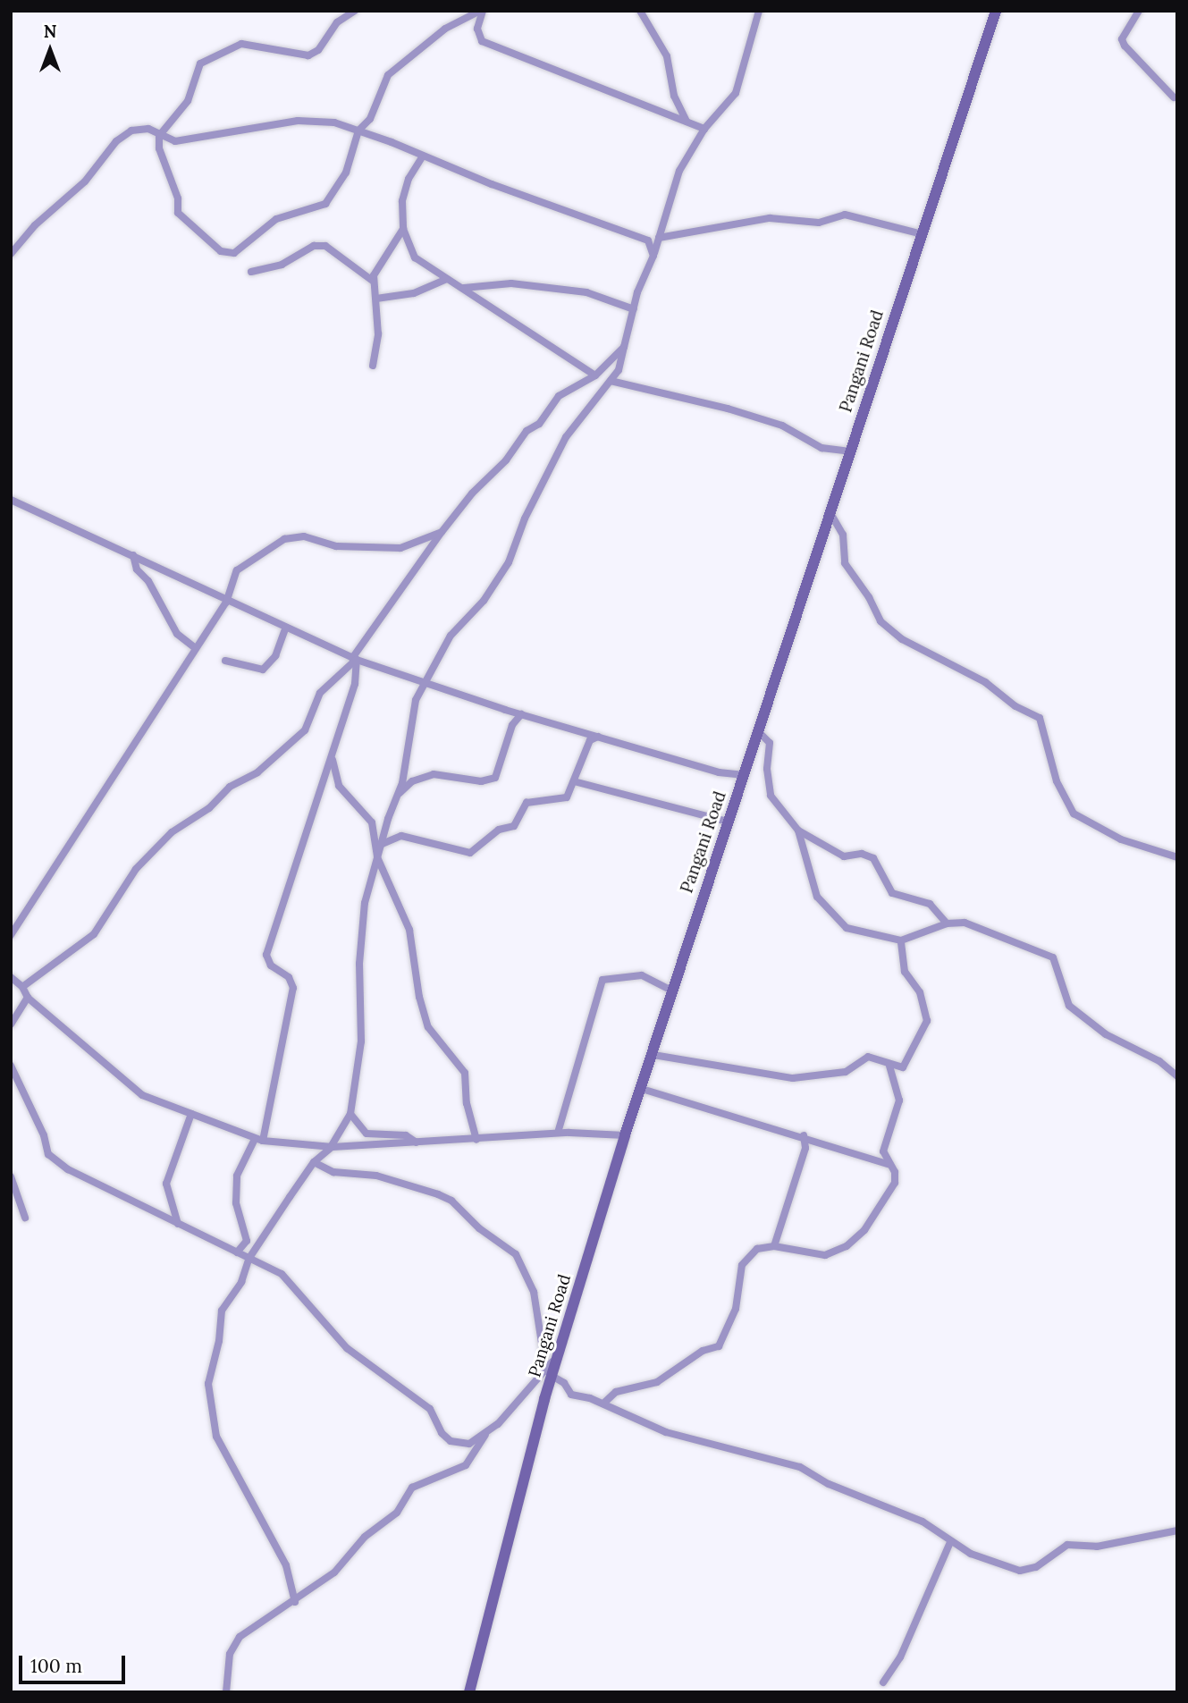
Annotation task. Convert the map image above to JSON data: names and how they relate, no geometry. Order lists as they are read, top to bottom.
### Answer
{
  "streets": {
    "main road": ["Pangani Road"]
  },
  "scale_bar": "100 m",
  "north": "top"
}
